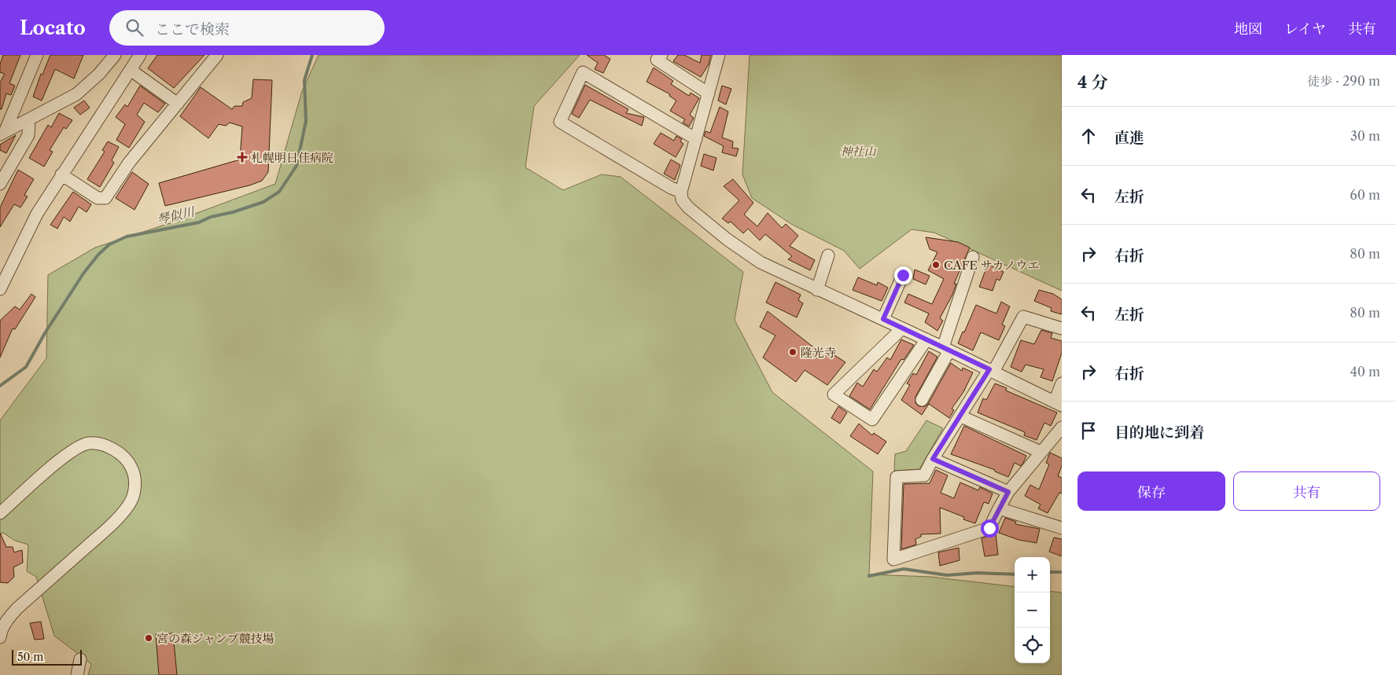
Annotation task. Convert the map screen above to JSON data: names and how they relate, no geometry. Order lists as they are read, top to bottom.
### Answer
{
  "water": ["琴似川"],
  "parks": ["神社山"],
  "places": {
    "health": ["札幌明日佳病院"],
    "other": ["CAFE サカノウエ", "隆光寺", "宮の森ジャンプ競技場"]
  },
  "scale_bar": "50 m",
  "page": {
    "header": "Locato",
    "search": "ここで検索",
    "nav": ["地図", "レイヤ", "共有"],
    "heading": ["4 分", "徒歩 · 290 m"],
    "list": [
      ["直進", "30 m"],
      ["左折", "60 m"],
      ["右折", "80 m"],
      ["左折", "80 m"],
      ["右折", "40 m"],
      "目的地に到着"
    ],
    "buttons": ["保存", "共有"],
    "map_buttons": ["+", "−"],
    "scale": "50 m"
  }
}
